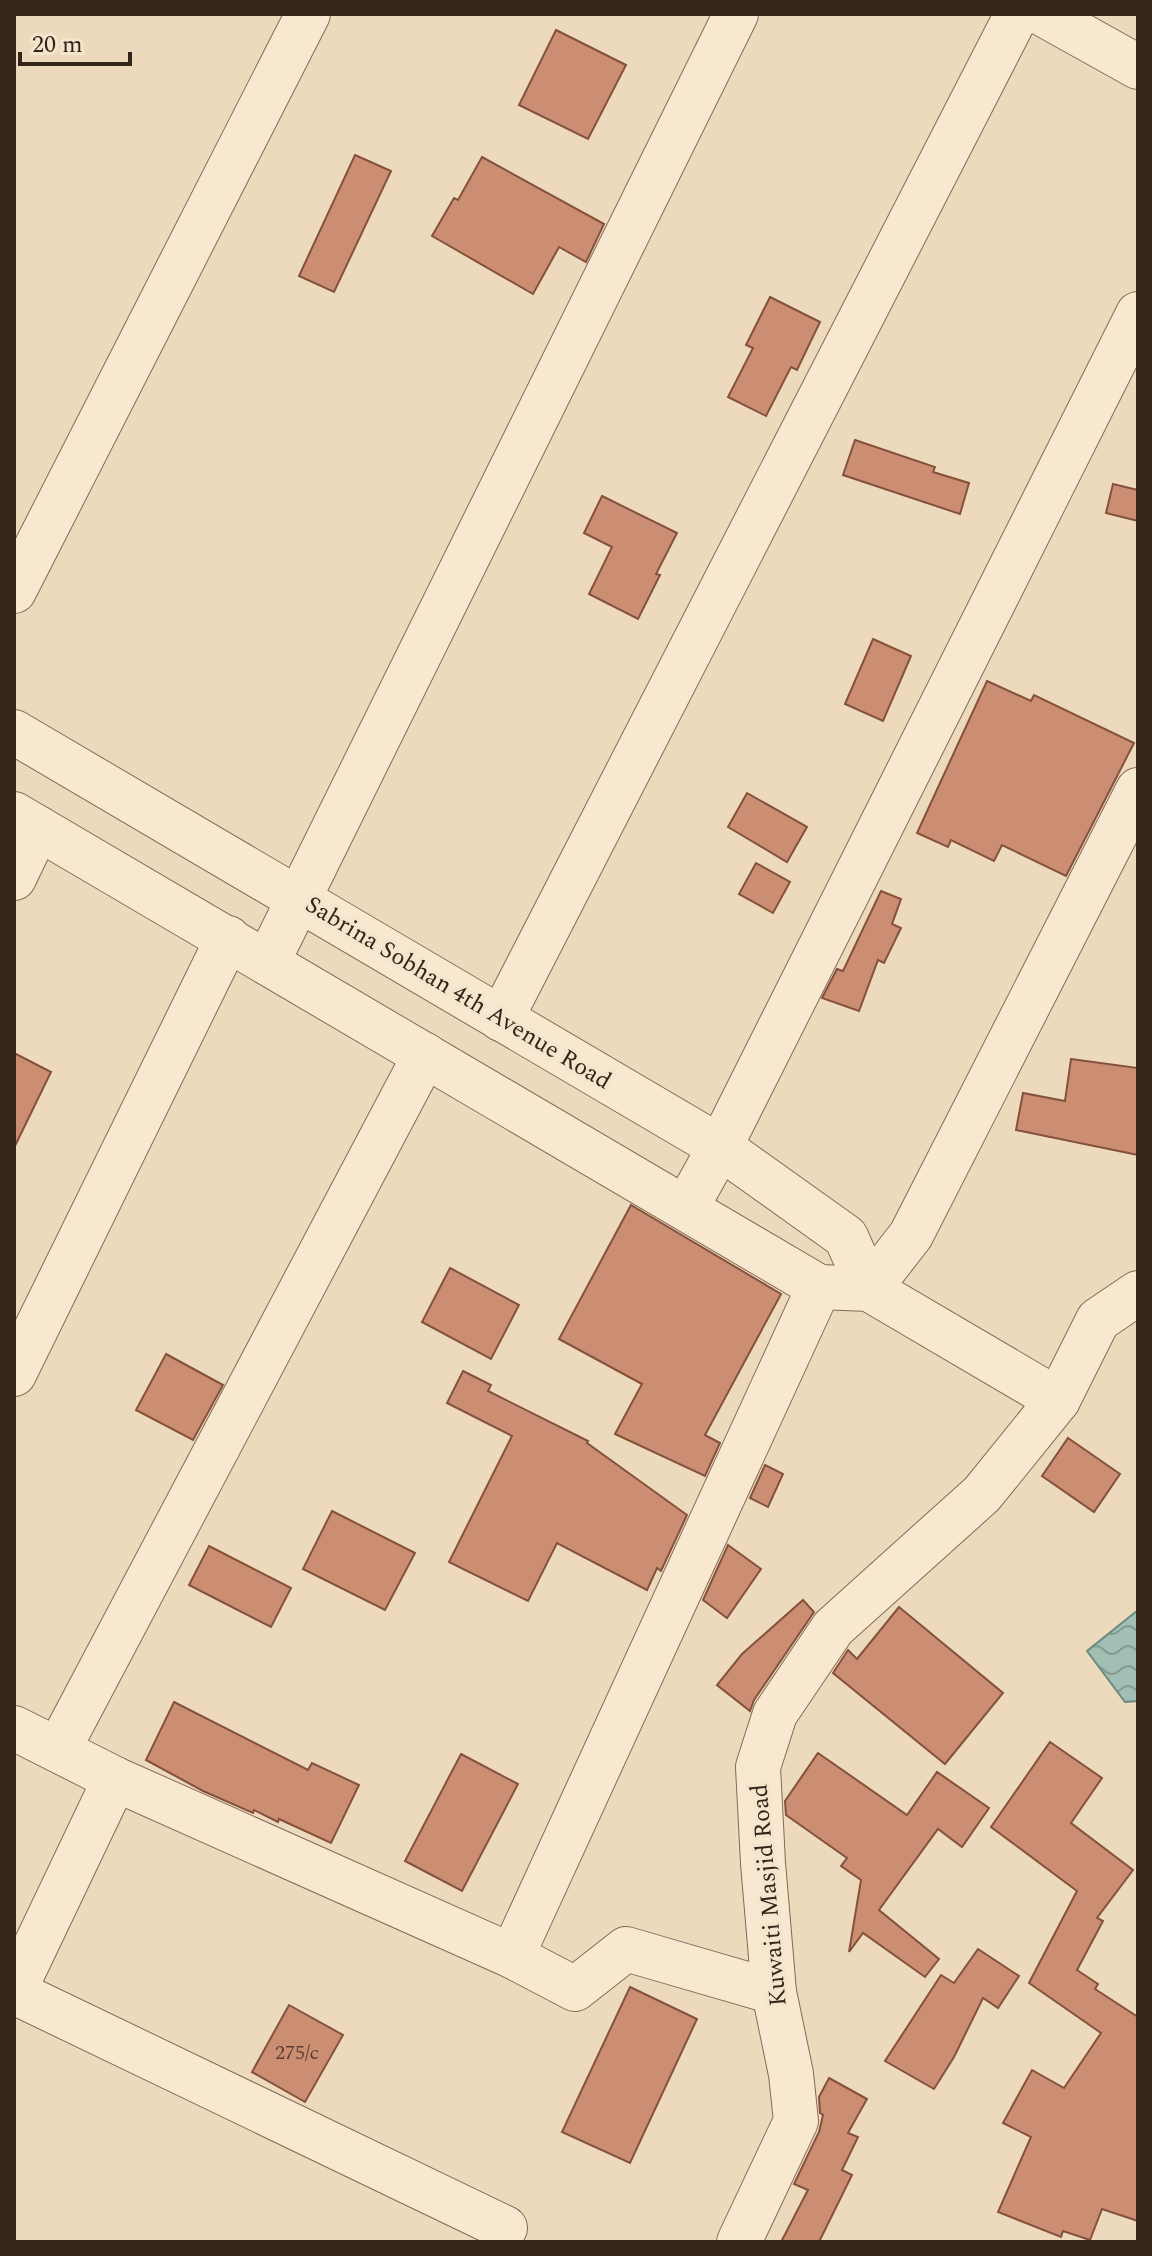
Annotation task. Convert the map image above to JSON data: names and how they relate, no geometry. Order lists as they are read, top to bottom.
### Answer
{
  "streets": {
    "street": ["Sabrina Sobhan 4th Avenue Road", "Kuwaiti Masjid Road"]
  },
  "house_numbers": ["275/c"],
  "scale_bar": "20 m"
}
